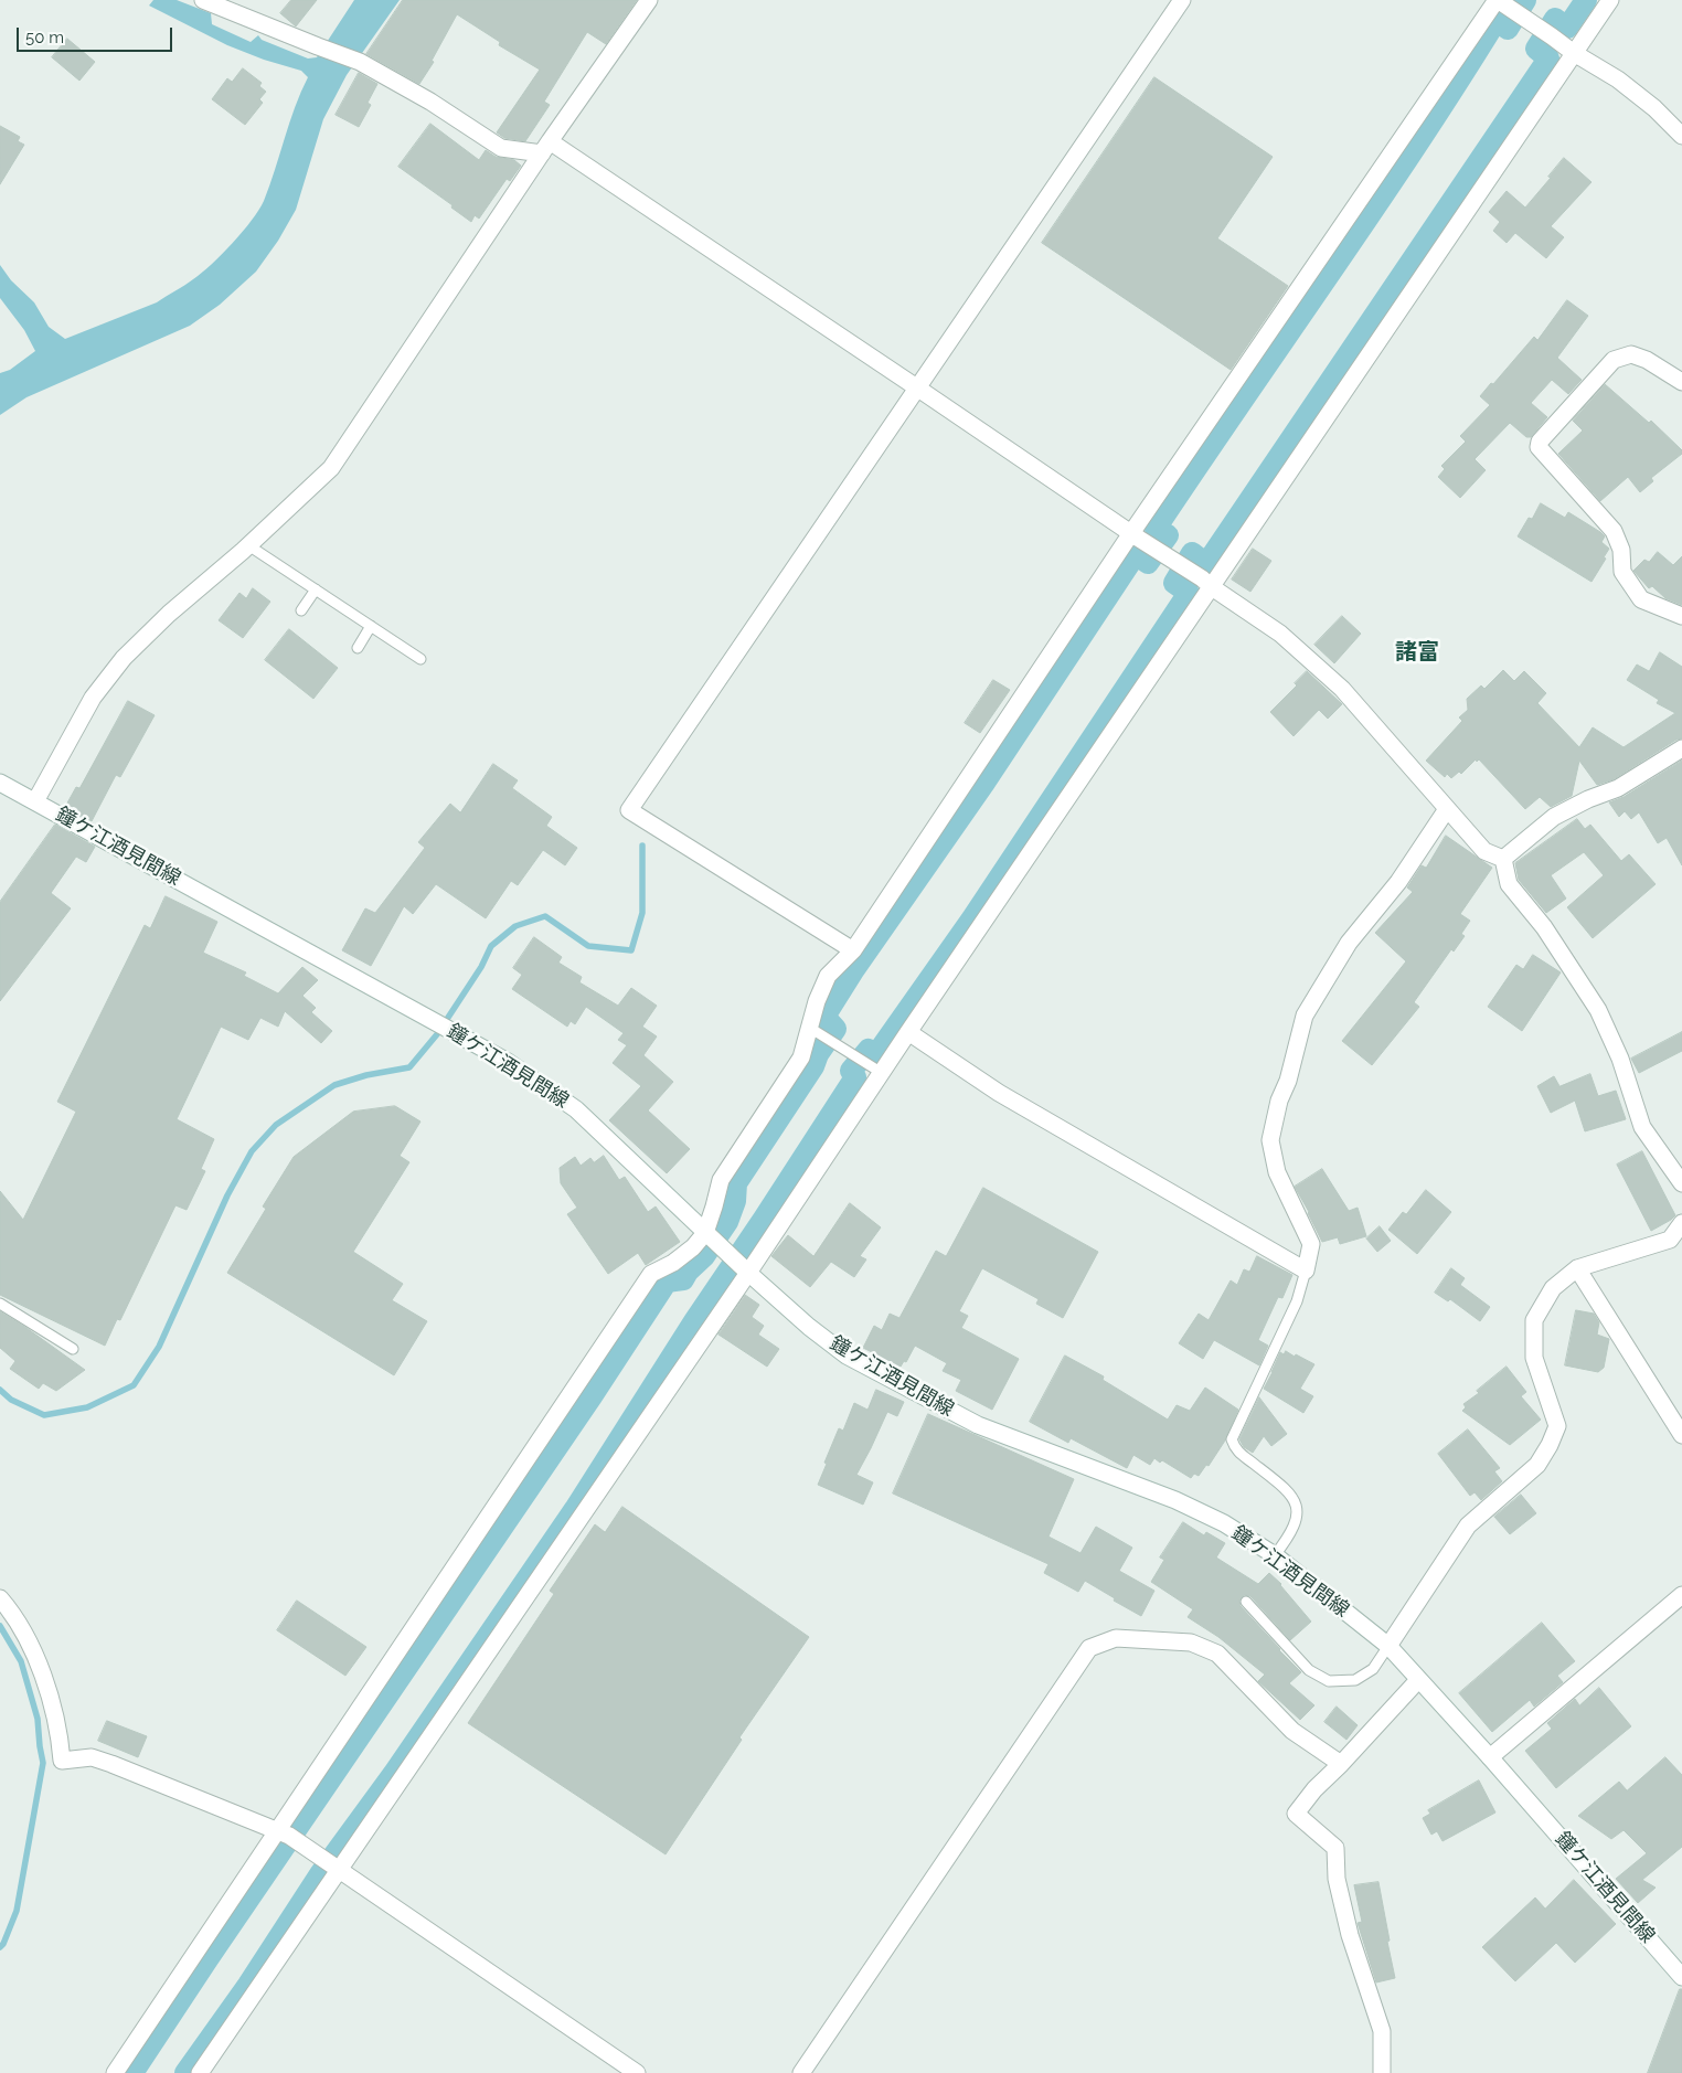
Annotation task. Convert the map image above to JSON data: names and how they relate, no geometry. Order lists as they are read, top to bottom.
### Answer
{
  "streets": {
    "street": ["鐘ケ江酒見間線"]
  },
  "districts": ["諸富"],
  "scale_bar": "50 m"
}
